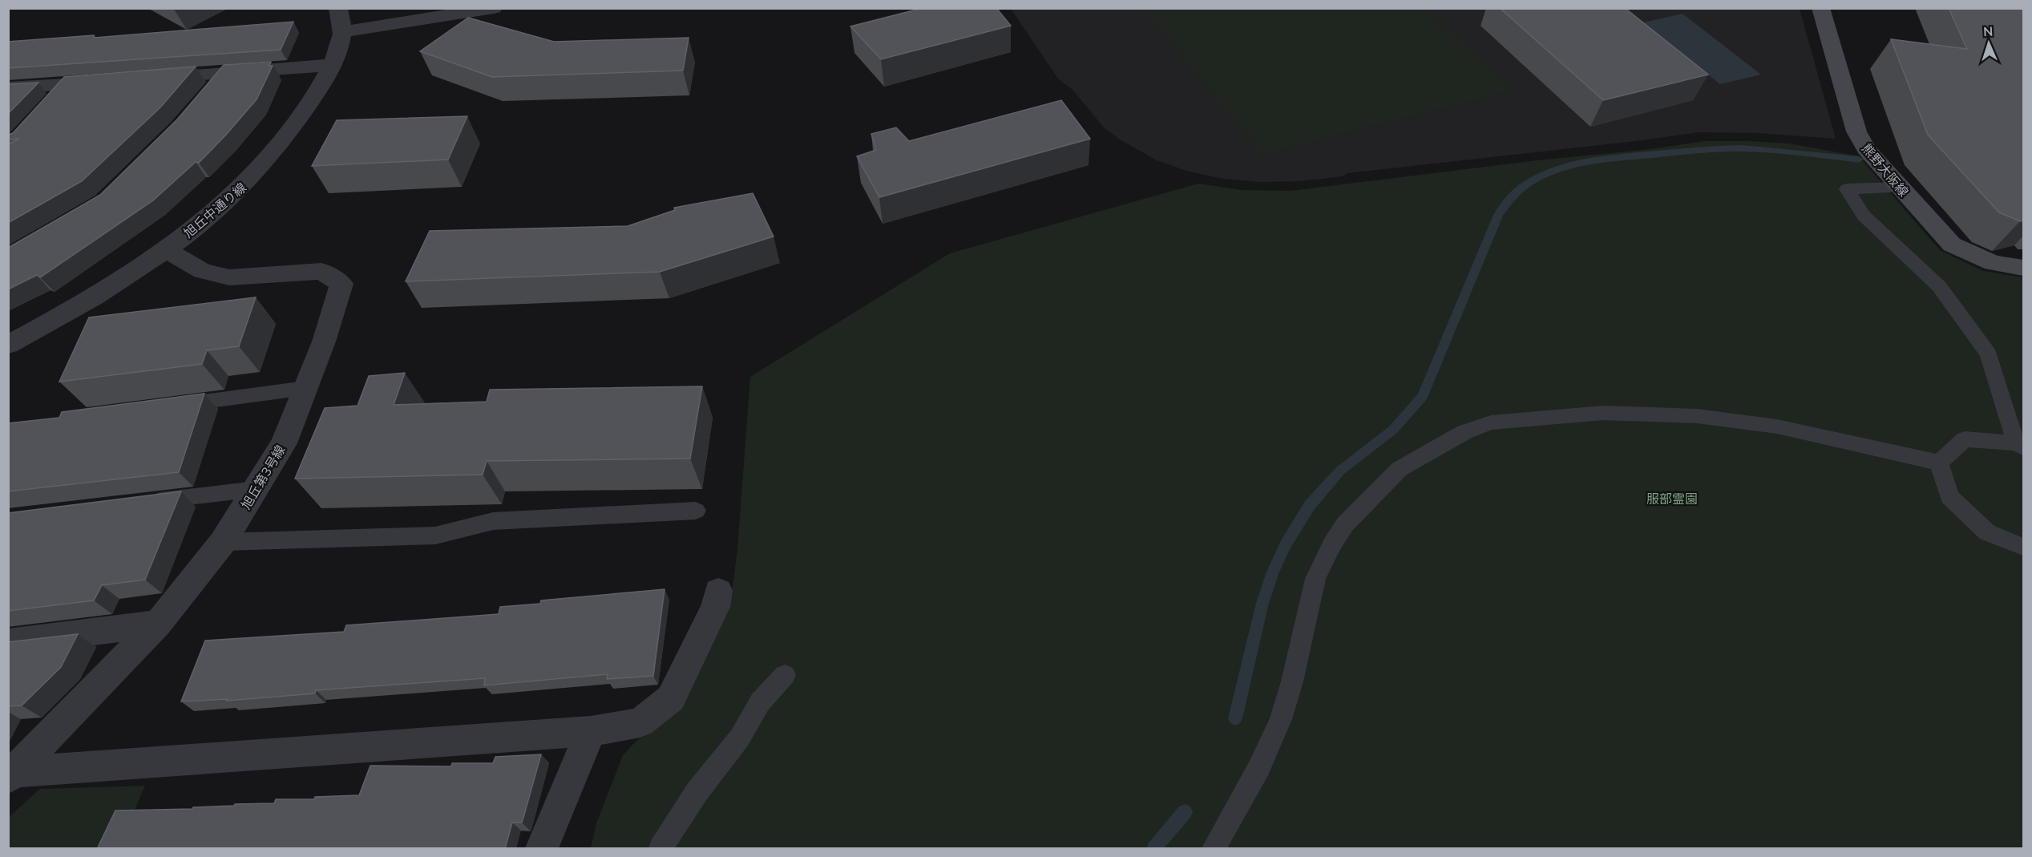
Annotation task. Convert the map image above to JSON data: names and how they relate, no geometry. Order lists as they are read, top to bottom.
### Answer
{
  "streets": {
    "main road": ["熊野大阪線"],
    "street": ["旭丘中通り線", "旭丘第3号線"]
  },
  "crossings": [
    ["旭丘中通り線", "旭丘第3号線"]
  ],
  "parks": ["服部霊園"],
  "north": "top"
}
